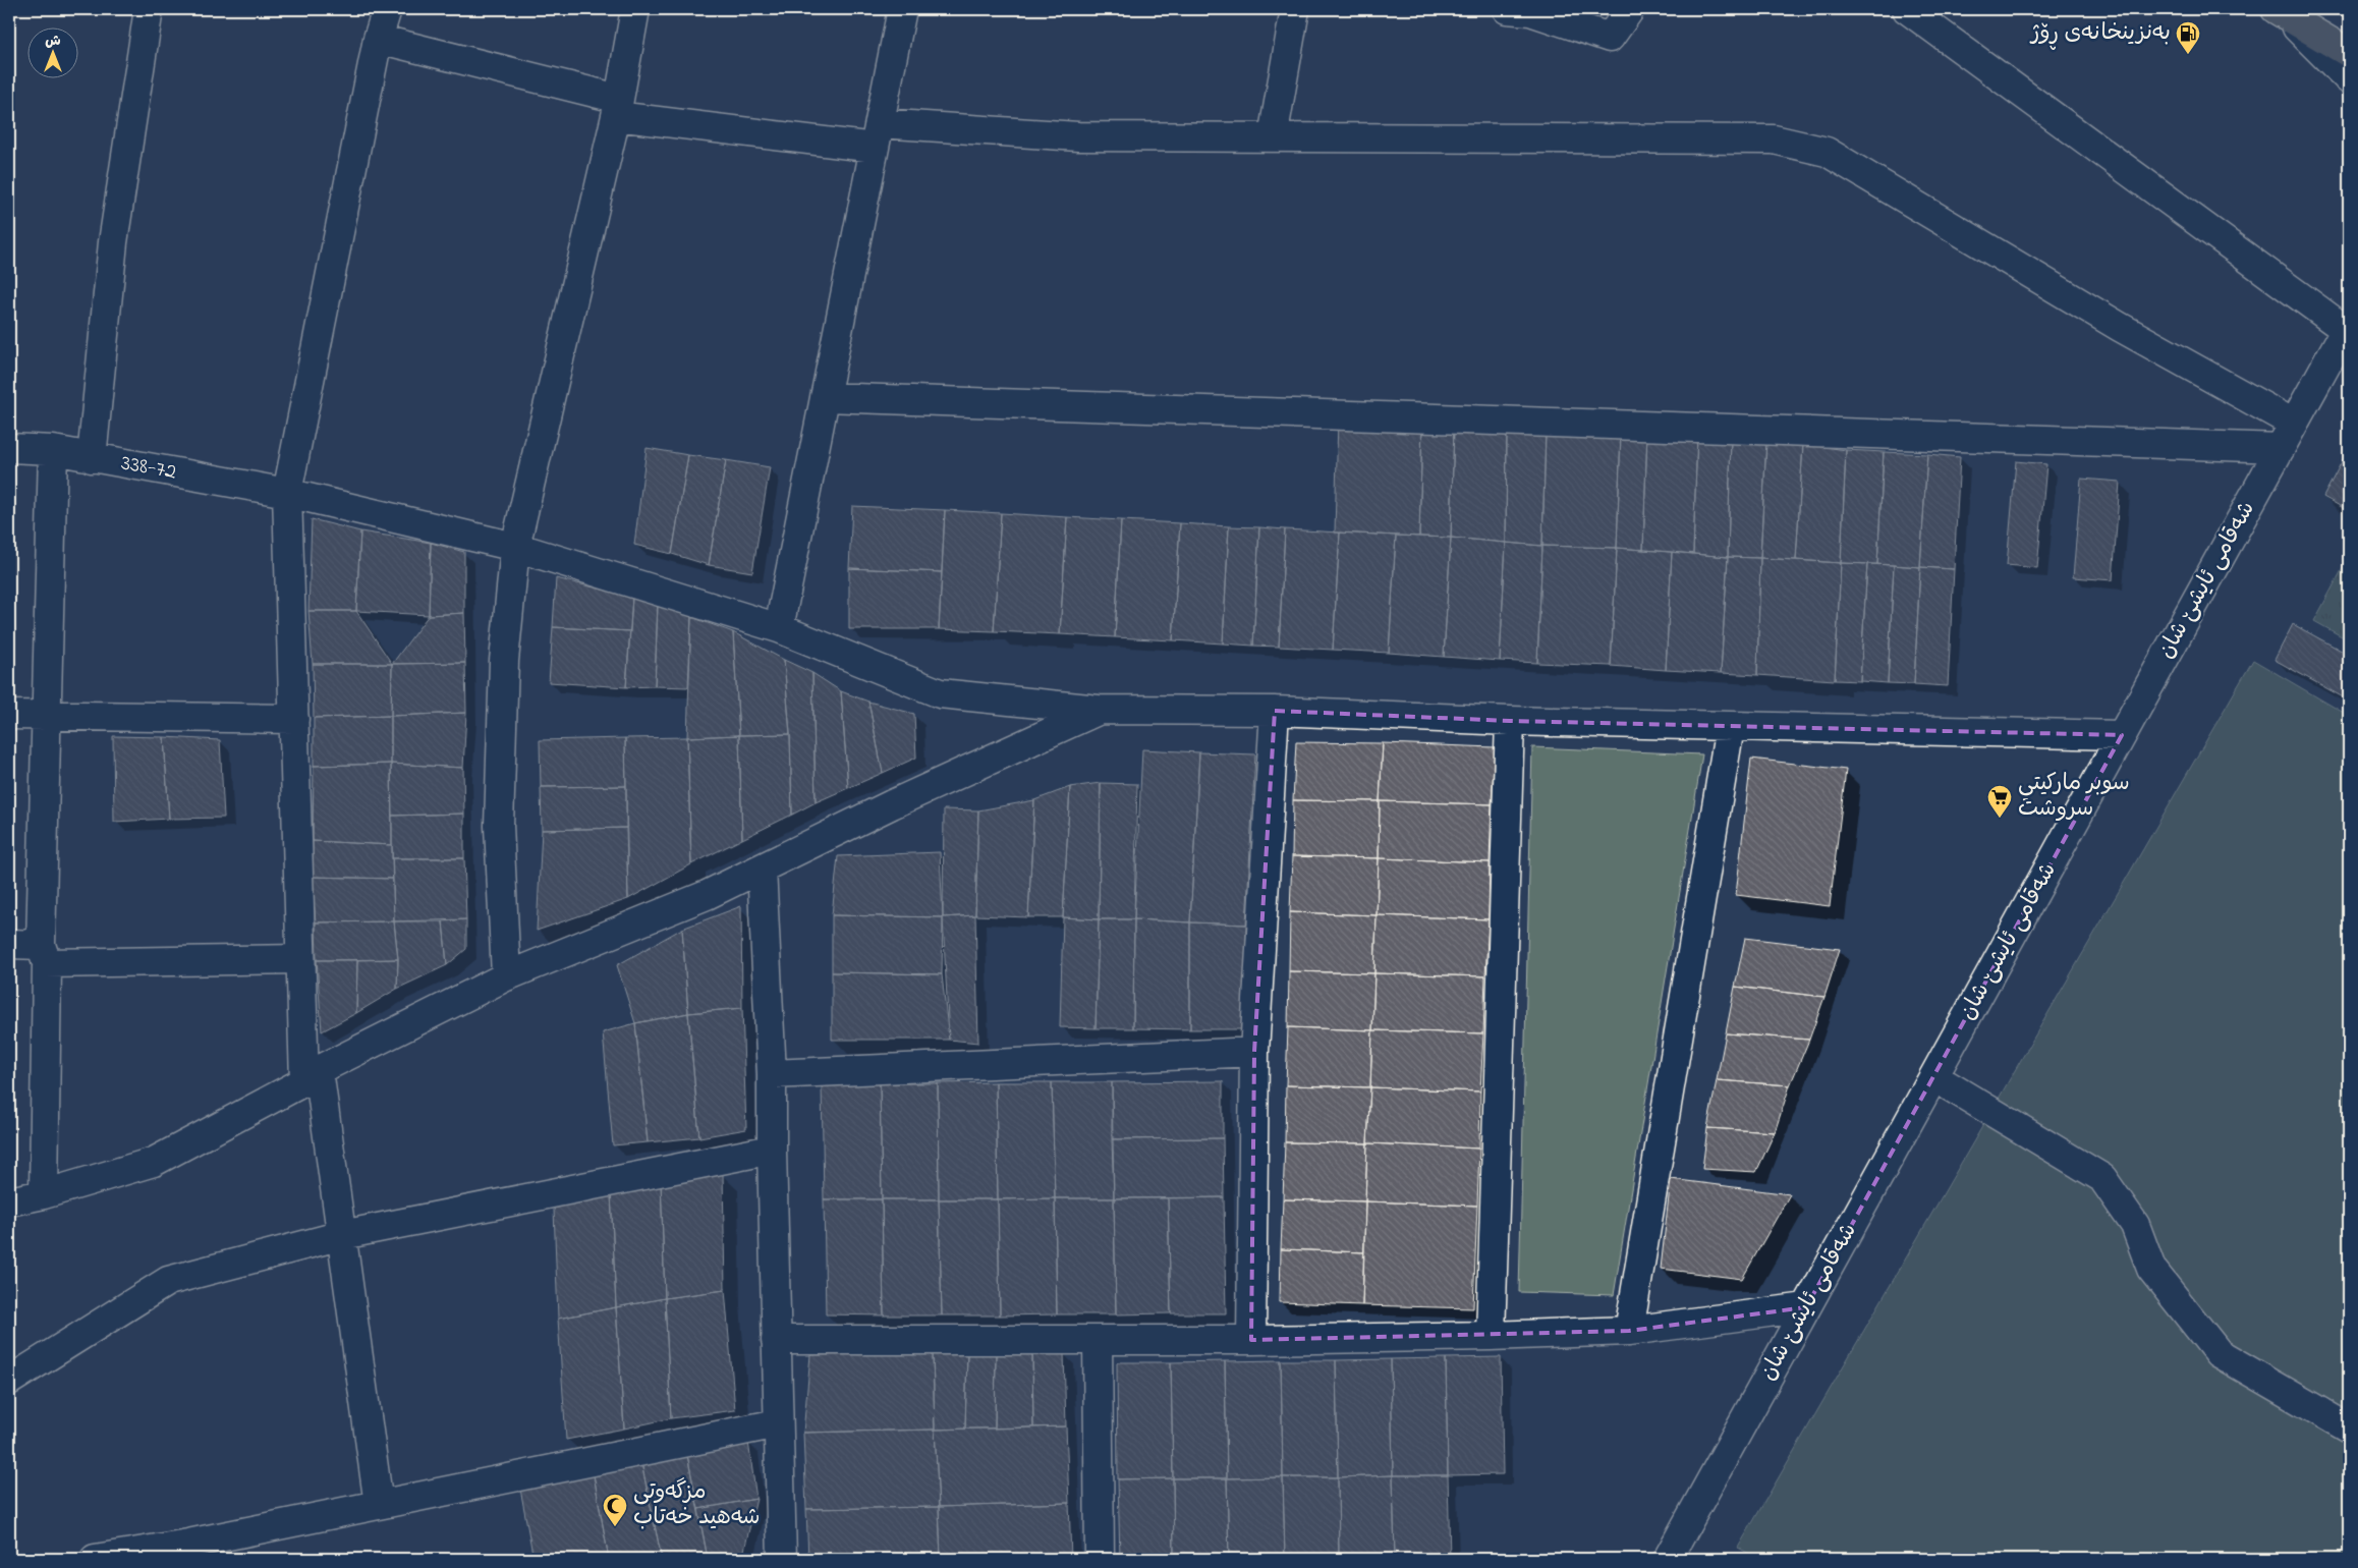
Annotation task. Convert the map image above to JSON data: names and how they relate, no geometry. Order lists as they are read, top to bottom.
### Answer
{
  "streets": {
    "street": ["338-72", "شەقامی ئایشێ شان"]
  },
  "crossings": [
    ["338-72", "شەقامی ئایشێ شان"]
  ],
  "places": {
    "fuel station": ["بەنزینخانەی ڕۆژ"],
    "supermarket": ["سوبر ماركيتي سروشت"],
    "mosque": ["مزگەوتی شەهید خەتاب"]
  },
  "north": "top"
}
